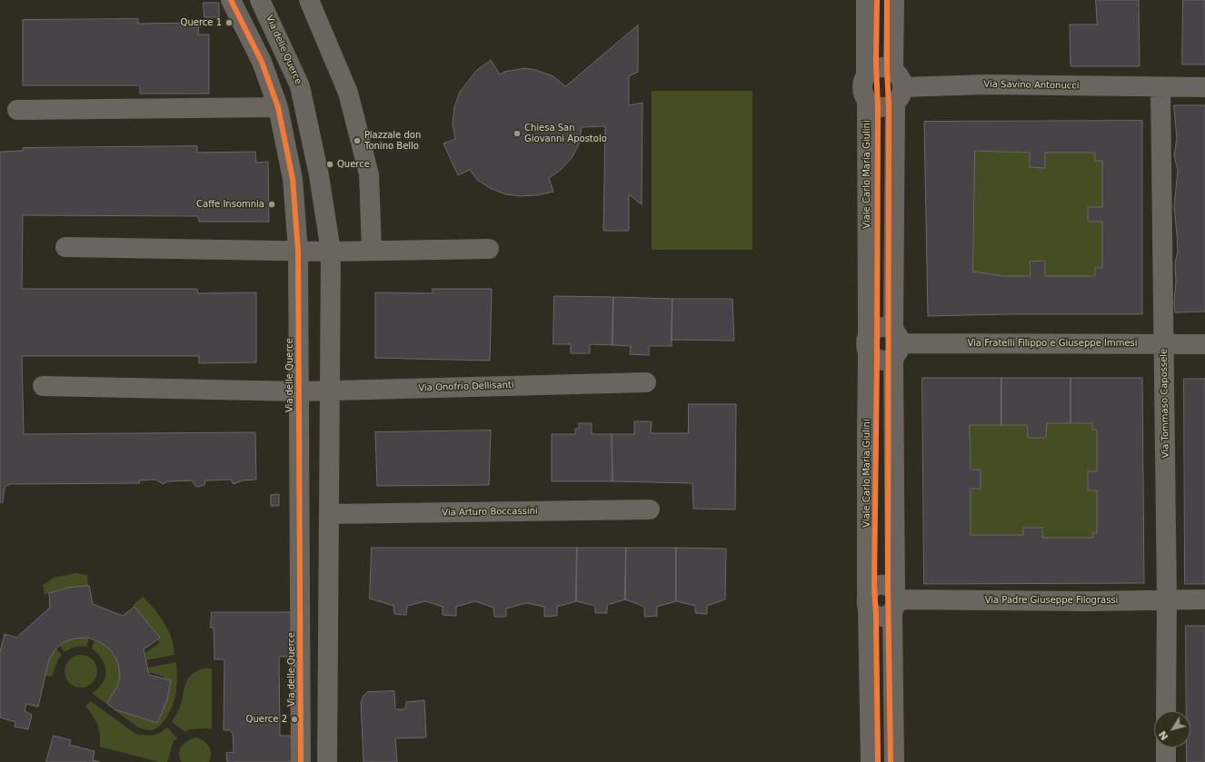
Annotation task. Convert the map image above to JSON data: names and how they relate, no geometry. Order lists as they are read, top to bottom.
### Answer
{
  "streets": {
    "street": [
      "Via delle Querce",
      "Via Savino Antonucci",
      "Viale Carlo Maria Giulini",
      "Via Fratelli Filippo e Giuseppe Immesi",
      "Via Onofrio Dellisanti",
      "Via Tommaso Capossele",
      "Via Arturo Boccassini",
      "Via Padre Giuseppe Filograssi"
    ]
  },
  "crossings": [
    ["Via delle Querce", "Via Onofrio Dellisanti"],
    ["Via delle Querce", "Via Arturo Boccassini"],
    ["Via Savino Antonucci", "Viale Carlo Maria Giulini"],
    ["Via Savino Antonucci", "Via Tommaso Capossele"],
    ["Viale Carlo Maria Giulini", "Via Fratelli Filippo e Giuseppe Immesi"],
    ["Viale Carlo Maria Giulini", "Via Padre Giuseppe Filograssi"],
    ["Via Fratelli Filippo e Giuseppe Immesi", "Via Tommaso Capossele"],
    ["Via Tommaso Capossele", "Via Padre Giuseppe Filograssi"]
  ],
  "places": [
    "Querce 1",
    "Chiesa San Giovanni Apostolo",
    "Piazzale don Tonino Bello",
    "Querce",
    "Caffe Insomnia",
    "Querce 2"
  ],
  "north": "bottom left"
}
